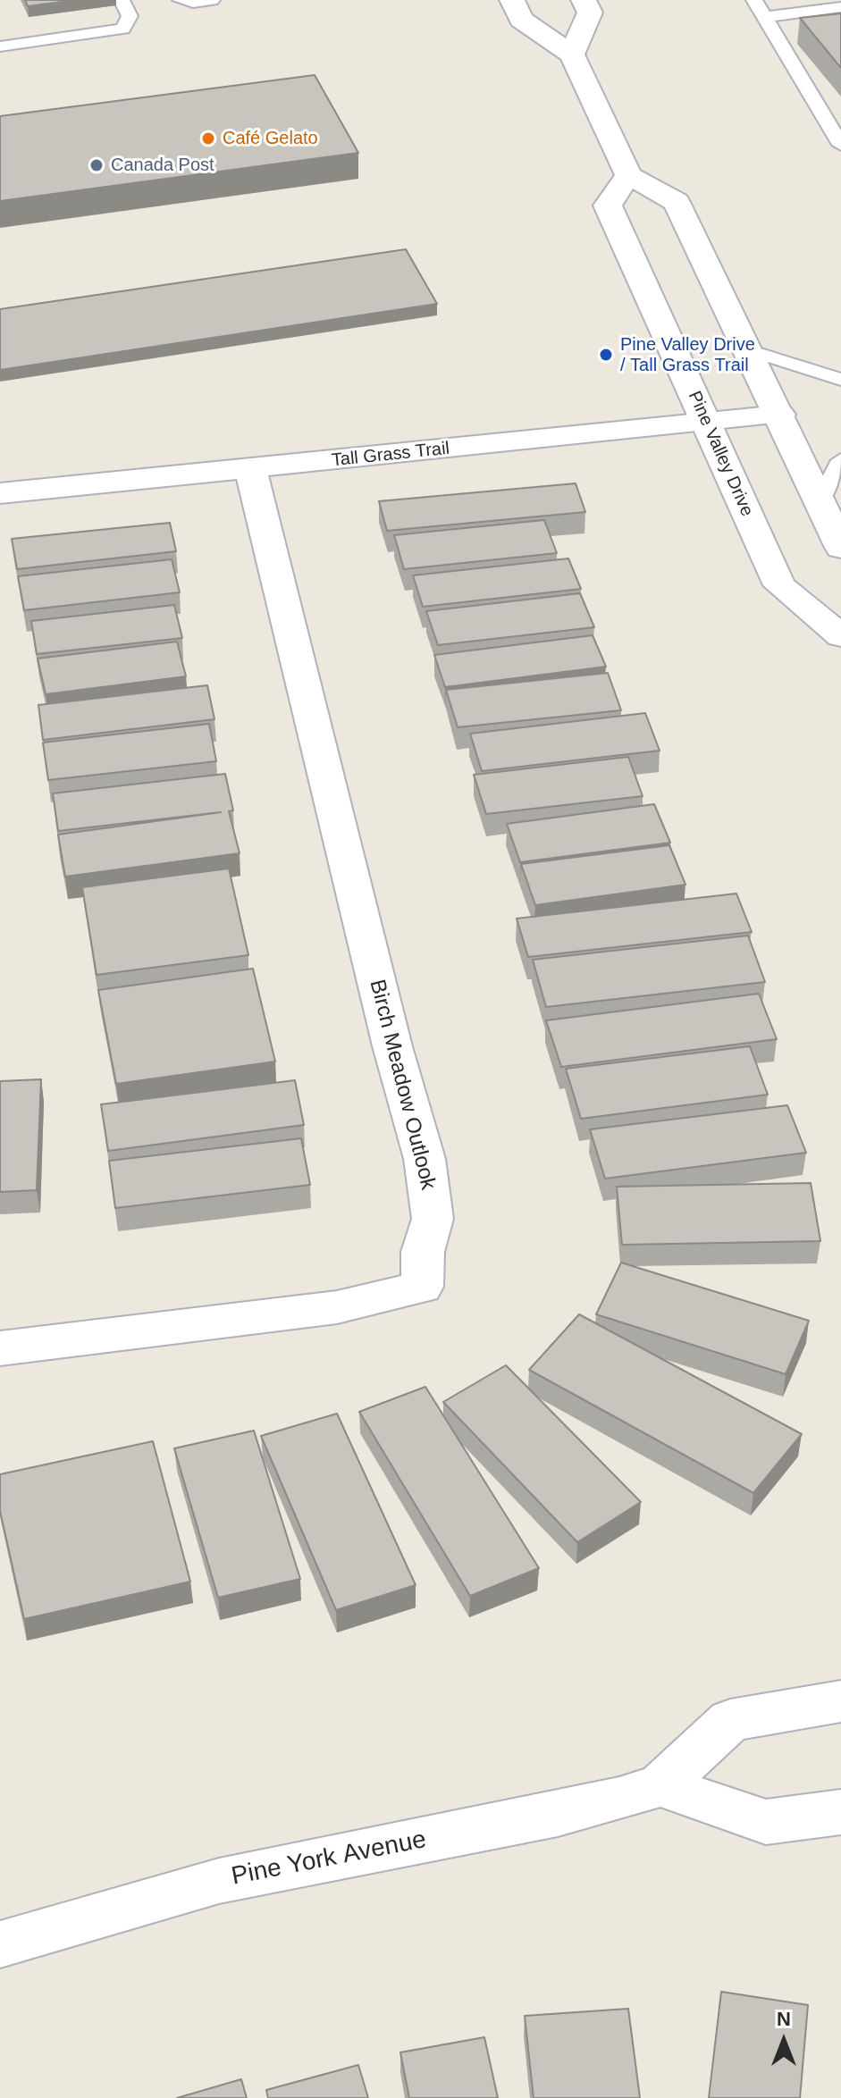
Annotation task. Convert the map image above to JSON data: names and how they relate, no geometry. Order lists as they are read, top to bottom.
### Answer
{
  "streets": {
    "street": [
      "Pine Valley Drive",
      "Tall Grass Trail",
      "Birch Meadow Outlook",
      "Pine York Avenue"
    ]
  },
  "crossings": [
    ["Pine Valley Drive", "Tall Grass Trail"],
    ["Tall Grass Trail", "Birch Meadow Outlook"]
  ],
  "places": ["Café Gelato", "Canada Post", "Pine Valley Drive / Tall Grass Trail"],
  "north": "top"
}
